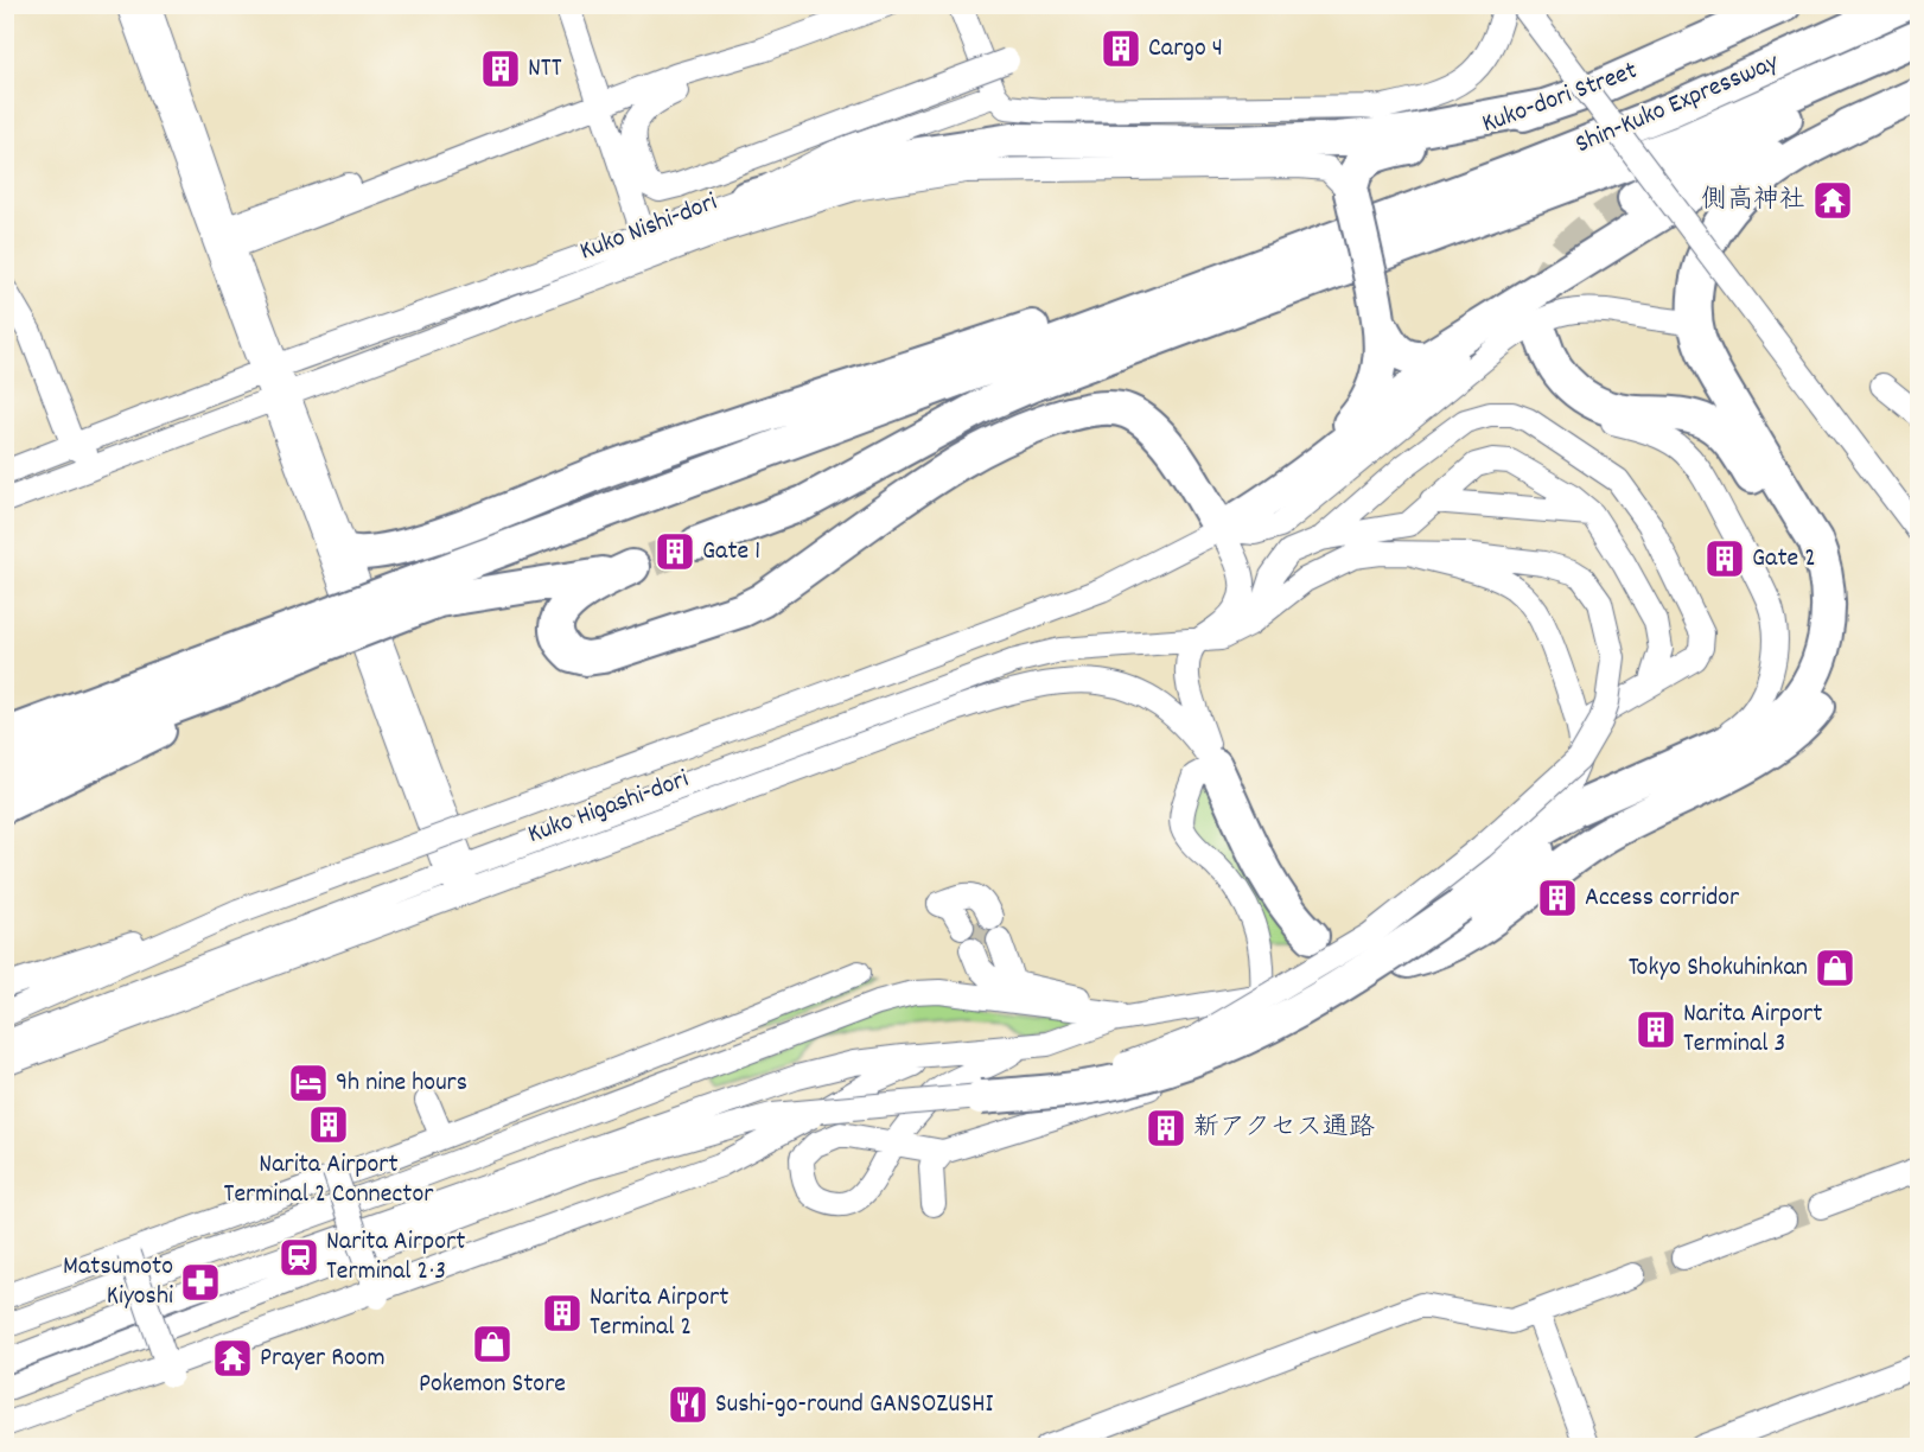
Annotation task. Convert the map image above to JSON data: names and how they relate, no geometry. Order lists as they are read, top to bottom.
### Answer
{
  "streets": {
    "highway": ["Kuko-dori Street", "Shin-Kuko Expressway"],
    "street": ["Kuko Nishi-dori", "Kuko Higashi-dori"]
  },
  "crossings": [
    ["Kuko-dori Street", "Kuko Nishi-dori"]
  ],
  "places": {
    "building": [
      "Cargo 4",
      "NTT",
      "Gate 1",
      "Gate 2",
      "Access corridor",
      "Narita Airport Terminal 3",
      "Narita Airport Terminal 2 Connector",
      "新アクセス通路",
      "Narita Airport Terminal 2"
    ],
    "temple": ["側高神社", "Prayer Room"],
    "shop": ["Tokyo Shokuhinkan", "Pokemon Store"],
    "hotel": ["9h nine hours"],
    "station": ["Narita Airport Terminal 2·3"],
    "pharmacy": ["Matsumoto Kiyoshi"],
    "restaurant": ["Sushi-go-round GANSOZUSHI"]
  }
}
